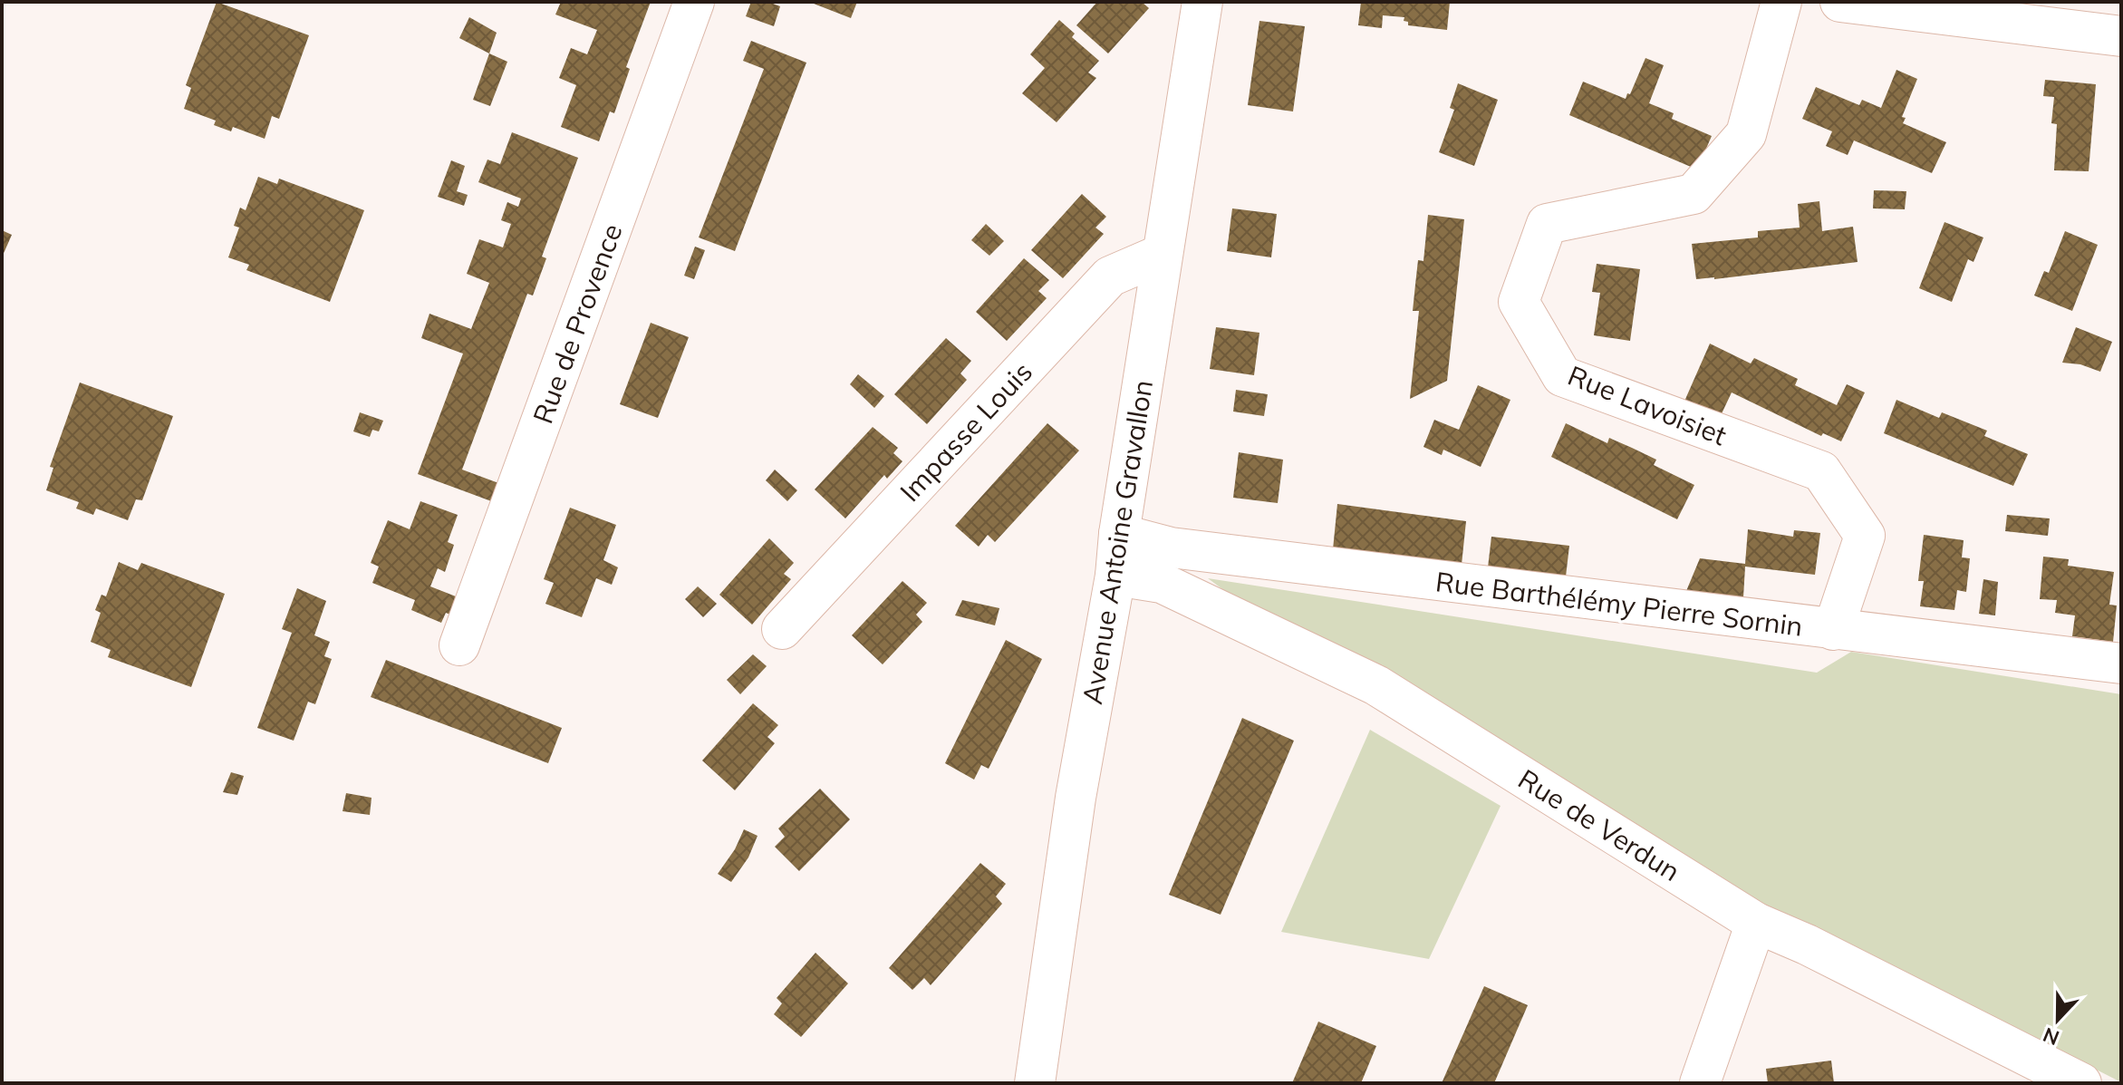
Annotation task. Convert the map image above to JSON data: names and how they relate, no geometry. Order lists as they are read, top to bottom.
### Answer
{
  "streets": {
    "street": [
      "Rue de Provence",
      "Rue Lavoisiet",
      "Impasse Louis",
      "Avenue Antoine Gravallon",
      "Rue Barthélémy Pierre Sornin",
      "Rue de Verdun"
    ]
  },
  "crossings": [
    ["Rue Lavoisiet", "Rue Barthélémy Pierre Sornin"],
    ["Impasse Louis", "Avenue Antoine Gravallon"],
    ["Avenue Antoine Gravallon", "Rue Barthélémy Pierre Sornin"],
    ["Avenue Antoine Gravallon", "Rue de Verdun"]
  ],
  "north": "bottom"
}
